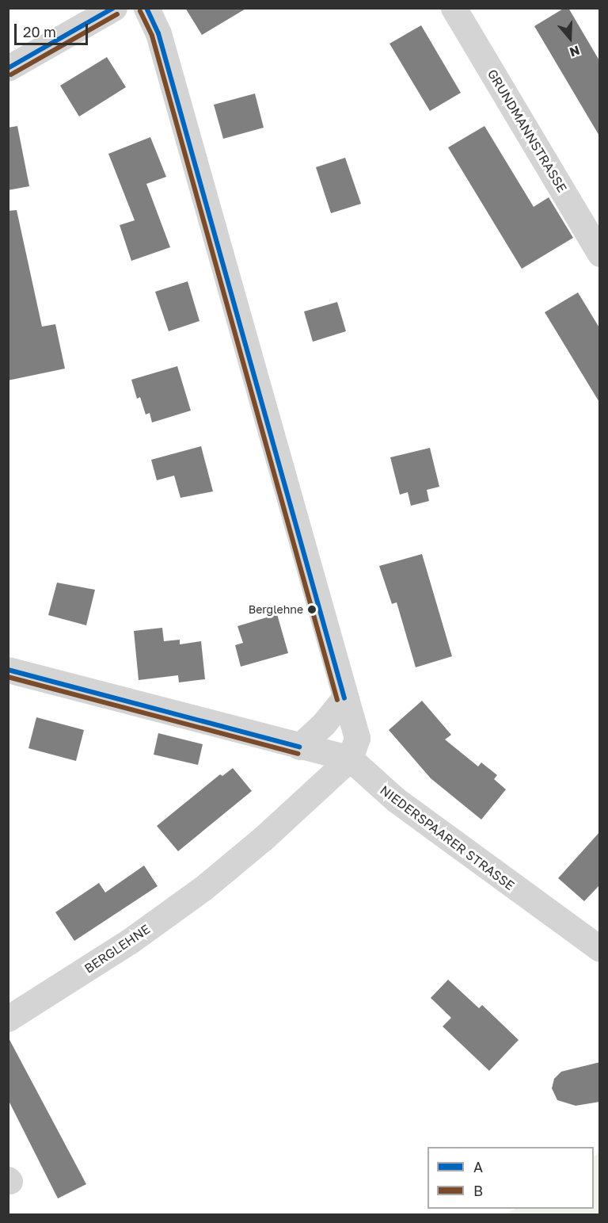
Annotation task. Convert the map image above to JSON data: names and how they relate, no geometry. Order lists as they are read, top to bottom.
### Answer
{
  "streets": {
    "street": ["GRUNDMANNSTRASSE", "NIEDERSPAARER STRASSE", "BERGLEHNE"]
  },
  "crossings": [
    ["NIEDERSPAARER STRASSE", "BERGLEHNE"]
  ],
  "places": ["Berglehne"],
  "lines": ["transit line A", "transit line B"],
  "legend": ["A", "B"],
  "scale_bar": "20 m",
  "north": "bottom"
}
